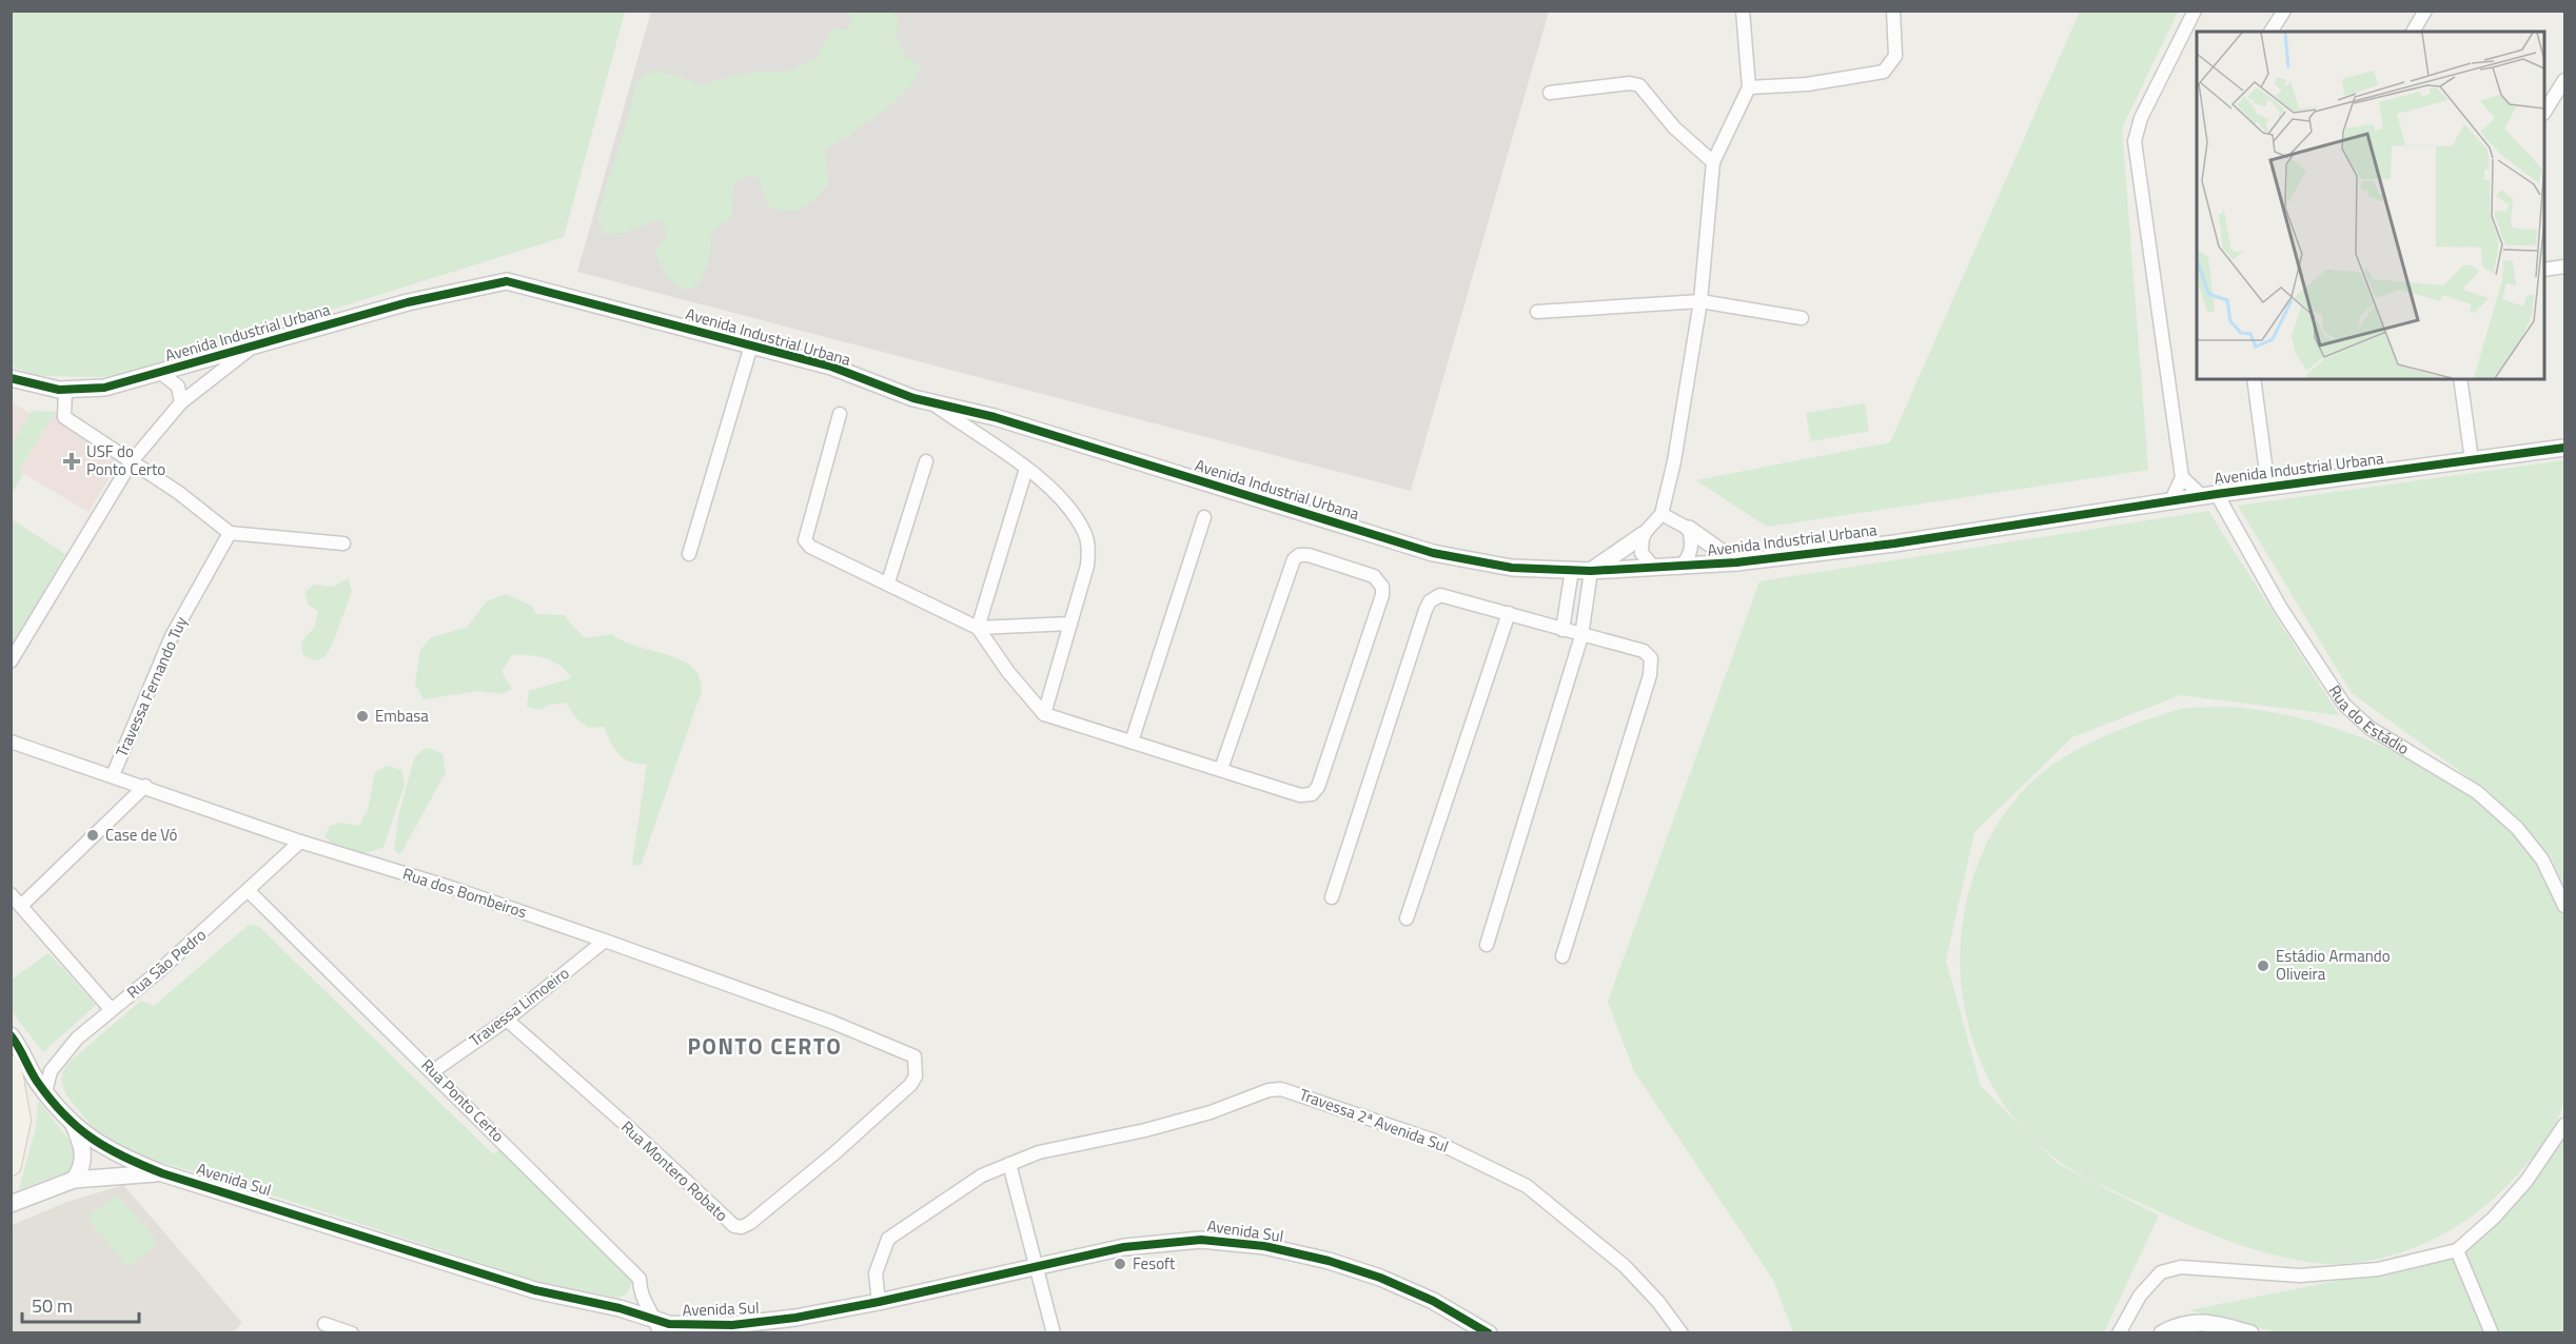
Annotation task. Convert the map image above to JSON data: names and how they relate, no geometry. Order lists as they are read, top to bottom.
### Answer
{
  "streets": {
    "street": [
      "Avenida Industrial Urbana",
      "Travessa Fernando Tuy",
      "Rua do Estádio",
      "Rua dos Bombeiros",
      "Rua São Pedro",
      "Travessa Limoeiro",
      "Rua Ponto Certo",
      "Travessa 2ª Avenida Sul",
      "Rua Montero Robato",
      "Avenida Sul"
    ]
  },
  "crossings": [
    ["Avenida Industrial Urbana", "Rua do Estádio"],
    ["Travessa Fernando Tuy", "Rua dos Bombeiros"],
    ["Rua dos Bombeiros", "Rua São Pedro"],
    ["Rua dos Bombeiros", "Travessa Limoeiro"],
    ["Rua dos Bombeiros", "Rua Montero Robato"],
    ["Rua São Pedro", "Rua Ponto Certo"],
    ["Rua São Pedro", "Avenida Sul"],
    ["Travessa Limoeiro", "Rua Ponto Certo"],
    ["Travessa Limoeiro", "Rua Montero Robato"],
    ["Rua Ponto Certo", "Avenida Sul"],
    ["Travessa 2ª Avenida Sul", "Avenida Sul"]
  ],
  "districts": ["PONTO CERTO"],
  "places": {
    "health": ["USF do Ponto Certo"],
    "other": [
      "Embasa",
      "Case de Vó",
      "Estádio Armando Oliveira",
      "Fesoft"
    ]
  },
  "scale_bar": "50 m"
}
